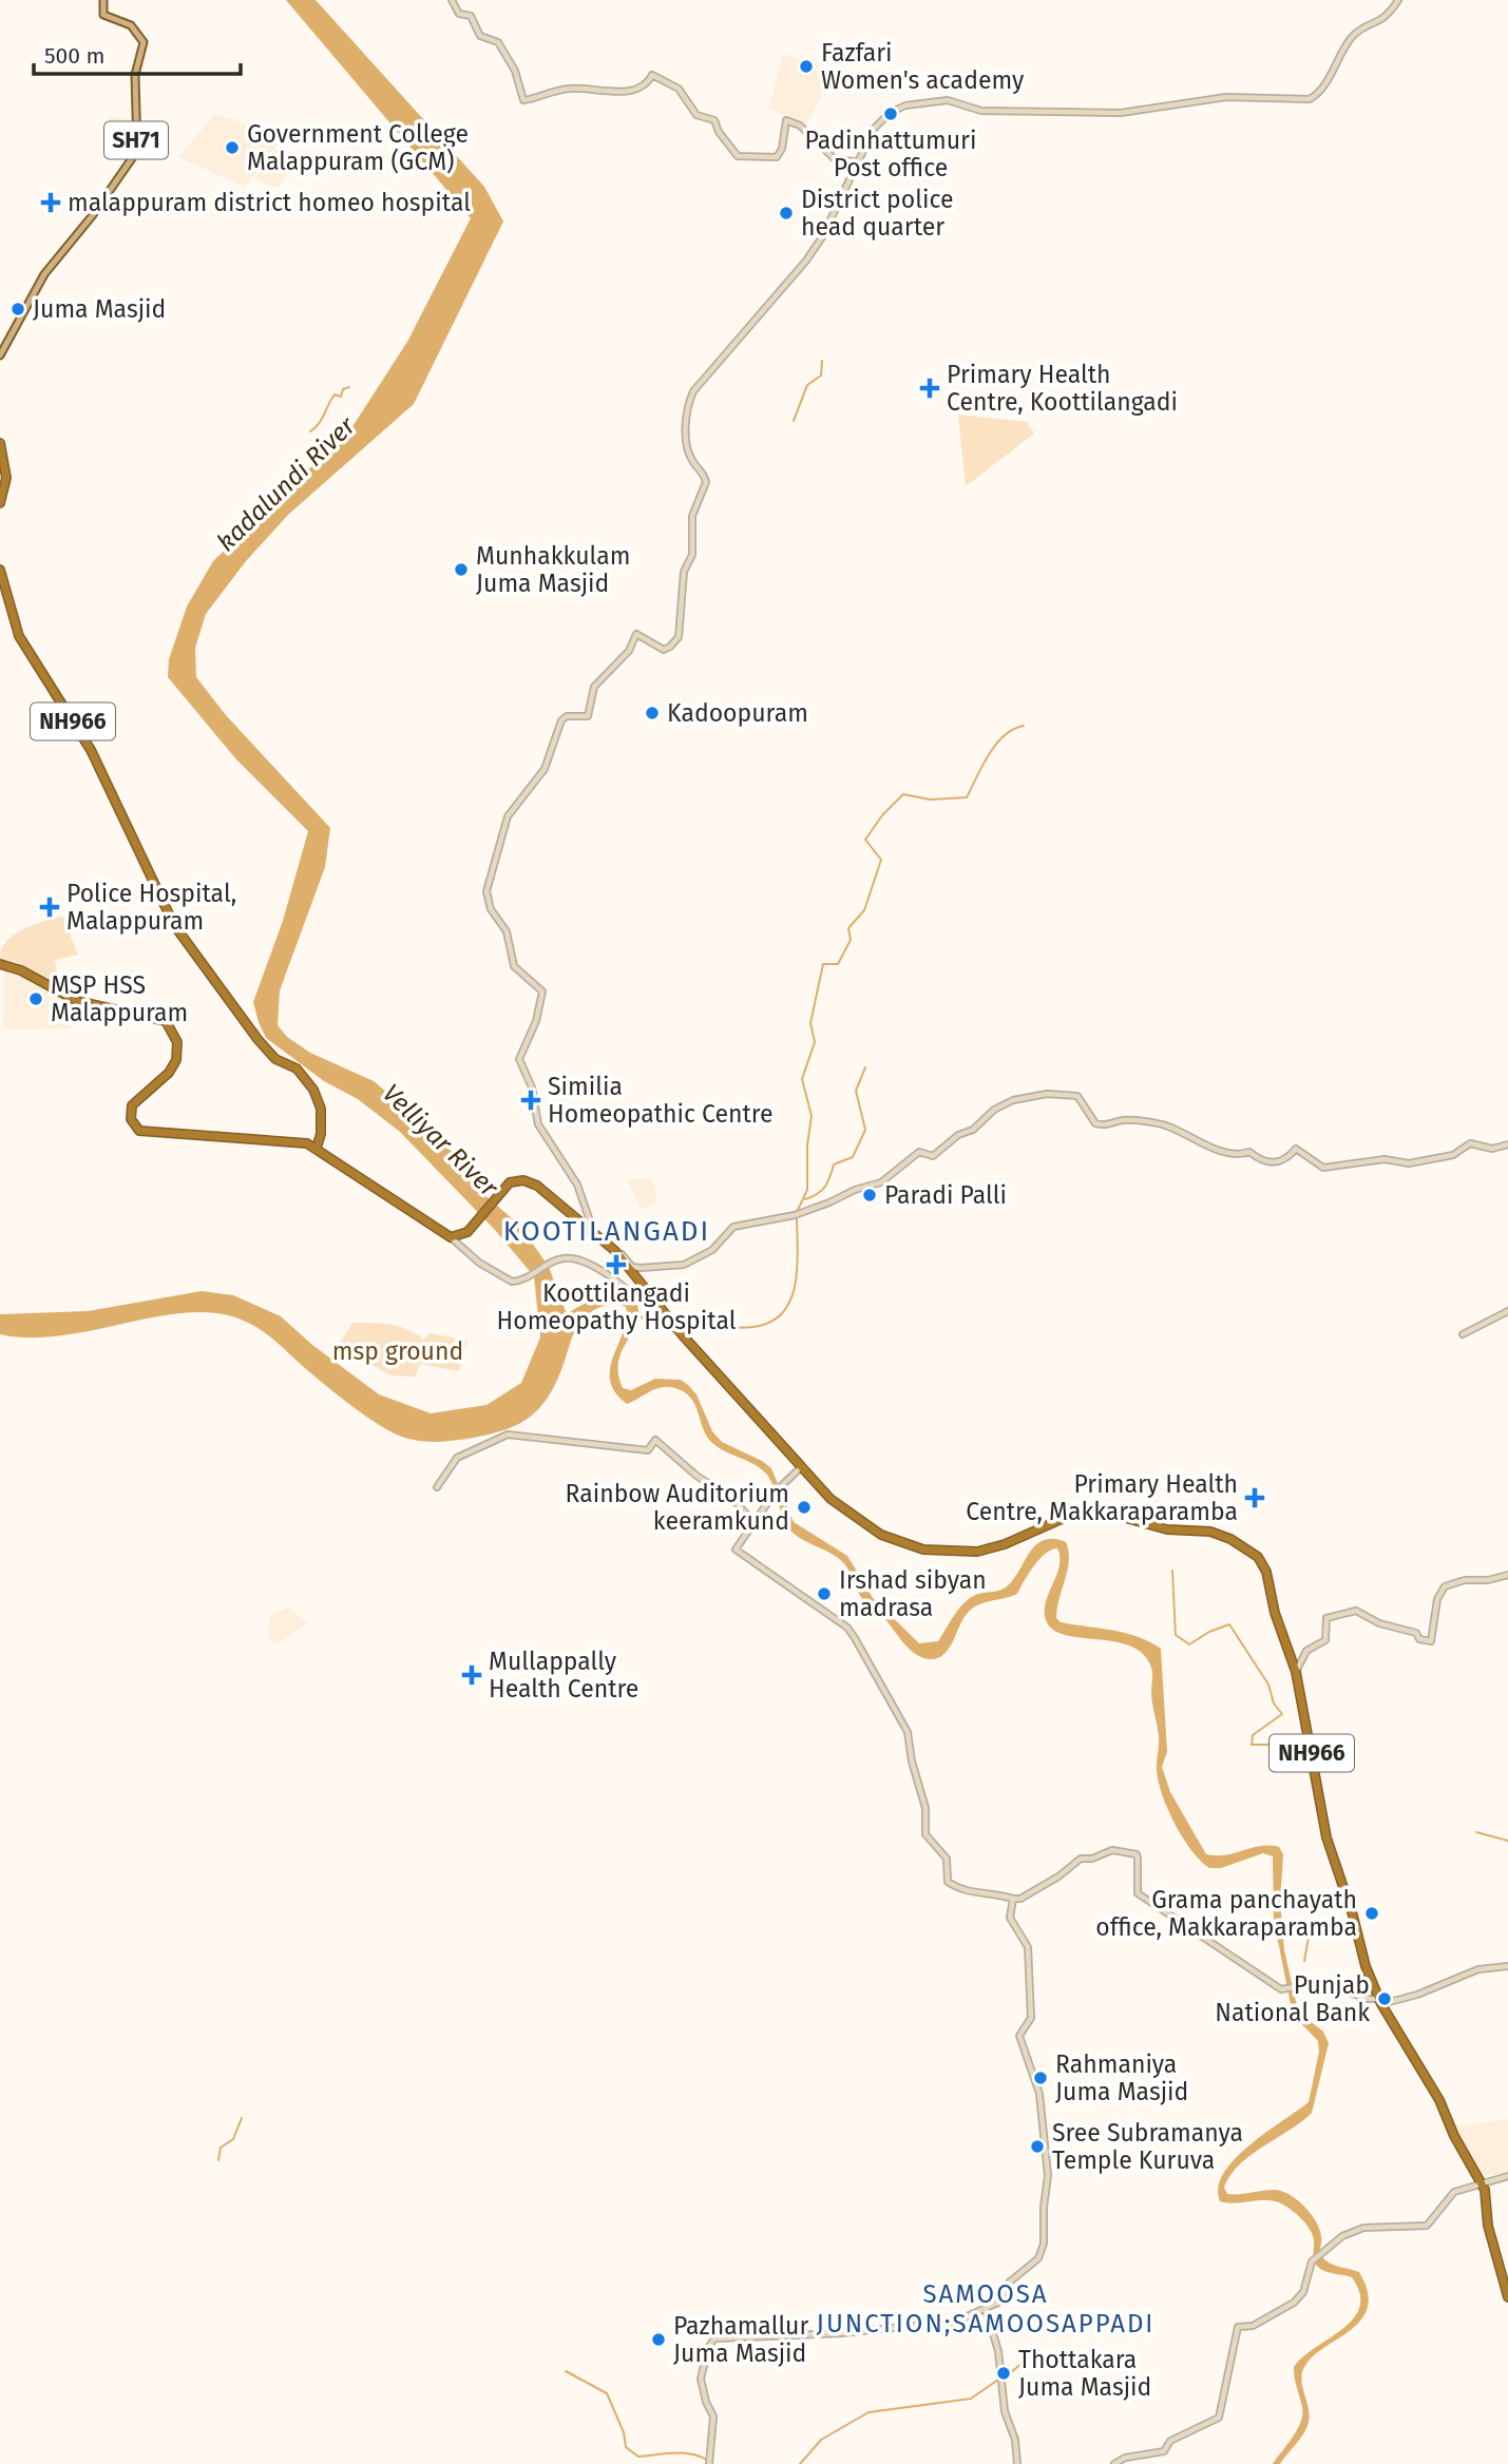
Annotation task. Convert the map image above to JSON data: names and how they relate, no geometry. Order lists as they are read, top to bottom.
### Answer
{
  "streets": {
    "highway": ["NH966"],
    "main road": ["SH71"]
  },
  "districts": ["KOOTILANGADI", "SAMOOSA JUNCTION;SAMOOSAPPADI"],
  "water": ["kadalundi River", "Velliyar River"],
  "parks": ["msp ground"],
  "places": {
    "other": [
      "Fazfari Women's academy",
      "Padinhattumuri Post office",
      "Government College Malappuram (GCM)",
      "District police head quarter",
      "Juma Masjid",
      "Munhakkulam Juma Masjid",
      "Kadoopuram",
      "MSP HSS Malappuram",
      "Paradi Palli",
      "Rainbow Auditorium keeramkund",
      "Irshad sibyan madrasa",
      "Grama panchayath office, Makkaraparamba",
      "Punjab National Bank",
      "Rahmaniya Juma Masjid",
      "Sree Subramanya Temple Kuruva",
      "Pazhamallur Juma Masjid",
      "Thottakara Juma Masjid"
    ],
    "health": [
      "malappuram district homeo hospital",
      "Primary Health Centre, Koottilangadi",
      "Police Hospital, Malappuram",
      "Similia Homeopathic Centre",
      "Koottilangadi Homeopathy Hospital",
      "Primary Health Centre, Makkaraparamba",
      "Mullappally Health Centre"
    ]
  },
  "scale_bar": "500 m"
}
